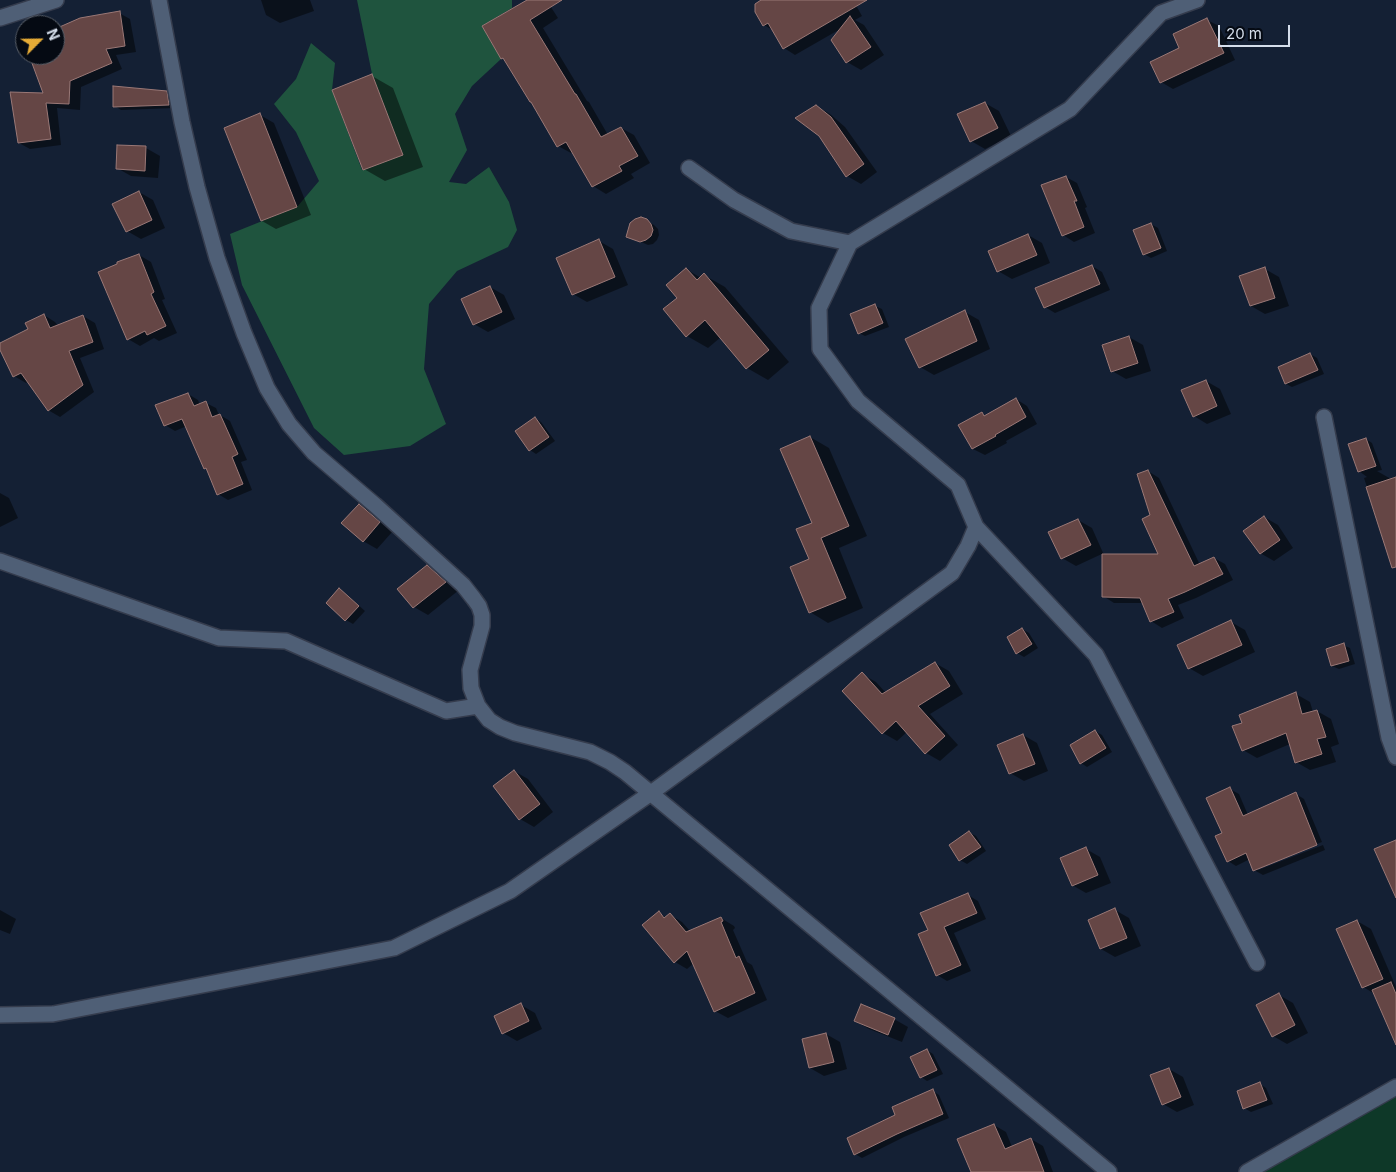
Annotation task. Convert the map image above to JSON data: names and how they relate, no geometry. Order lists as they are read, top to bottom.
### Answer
{
  "scale_bar": "20 m",
  "north": "top right"
}
